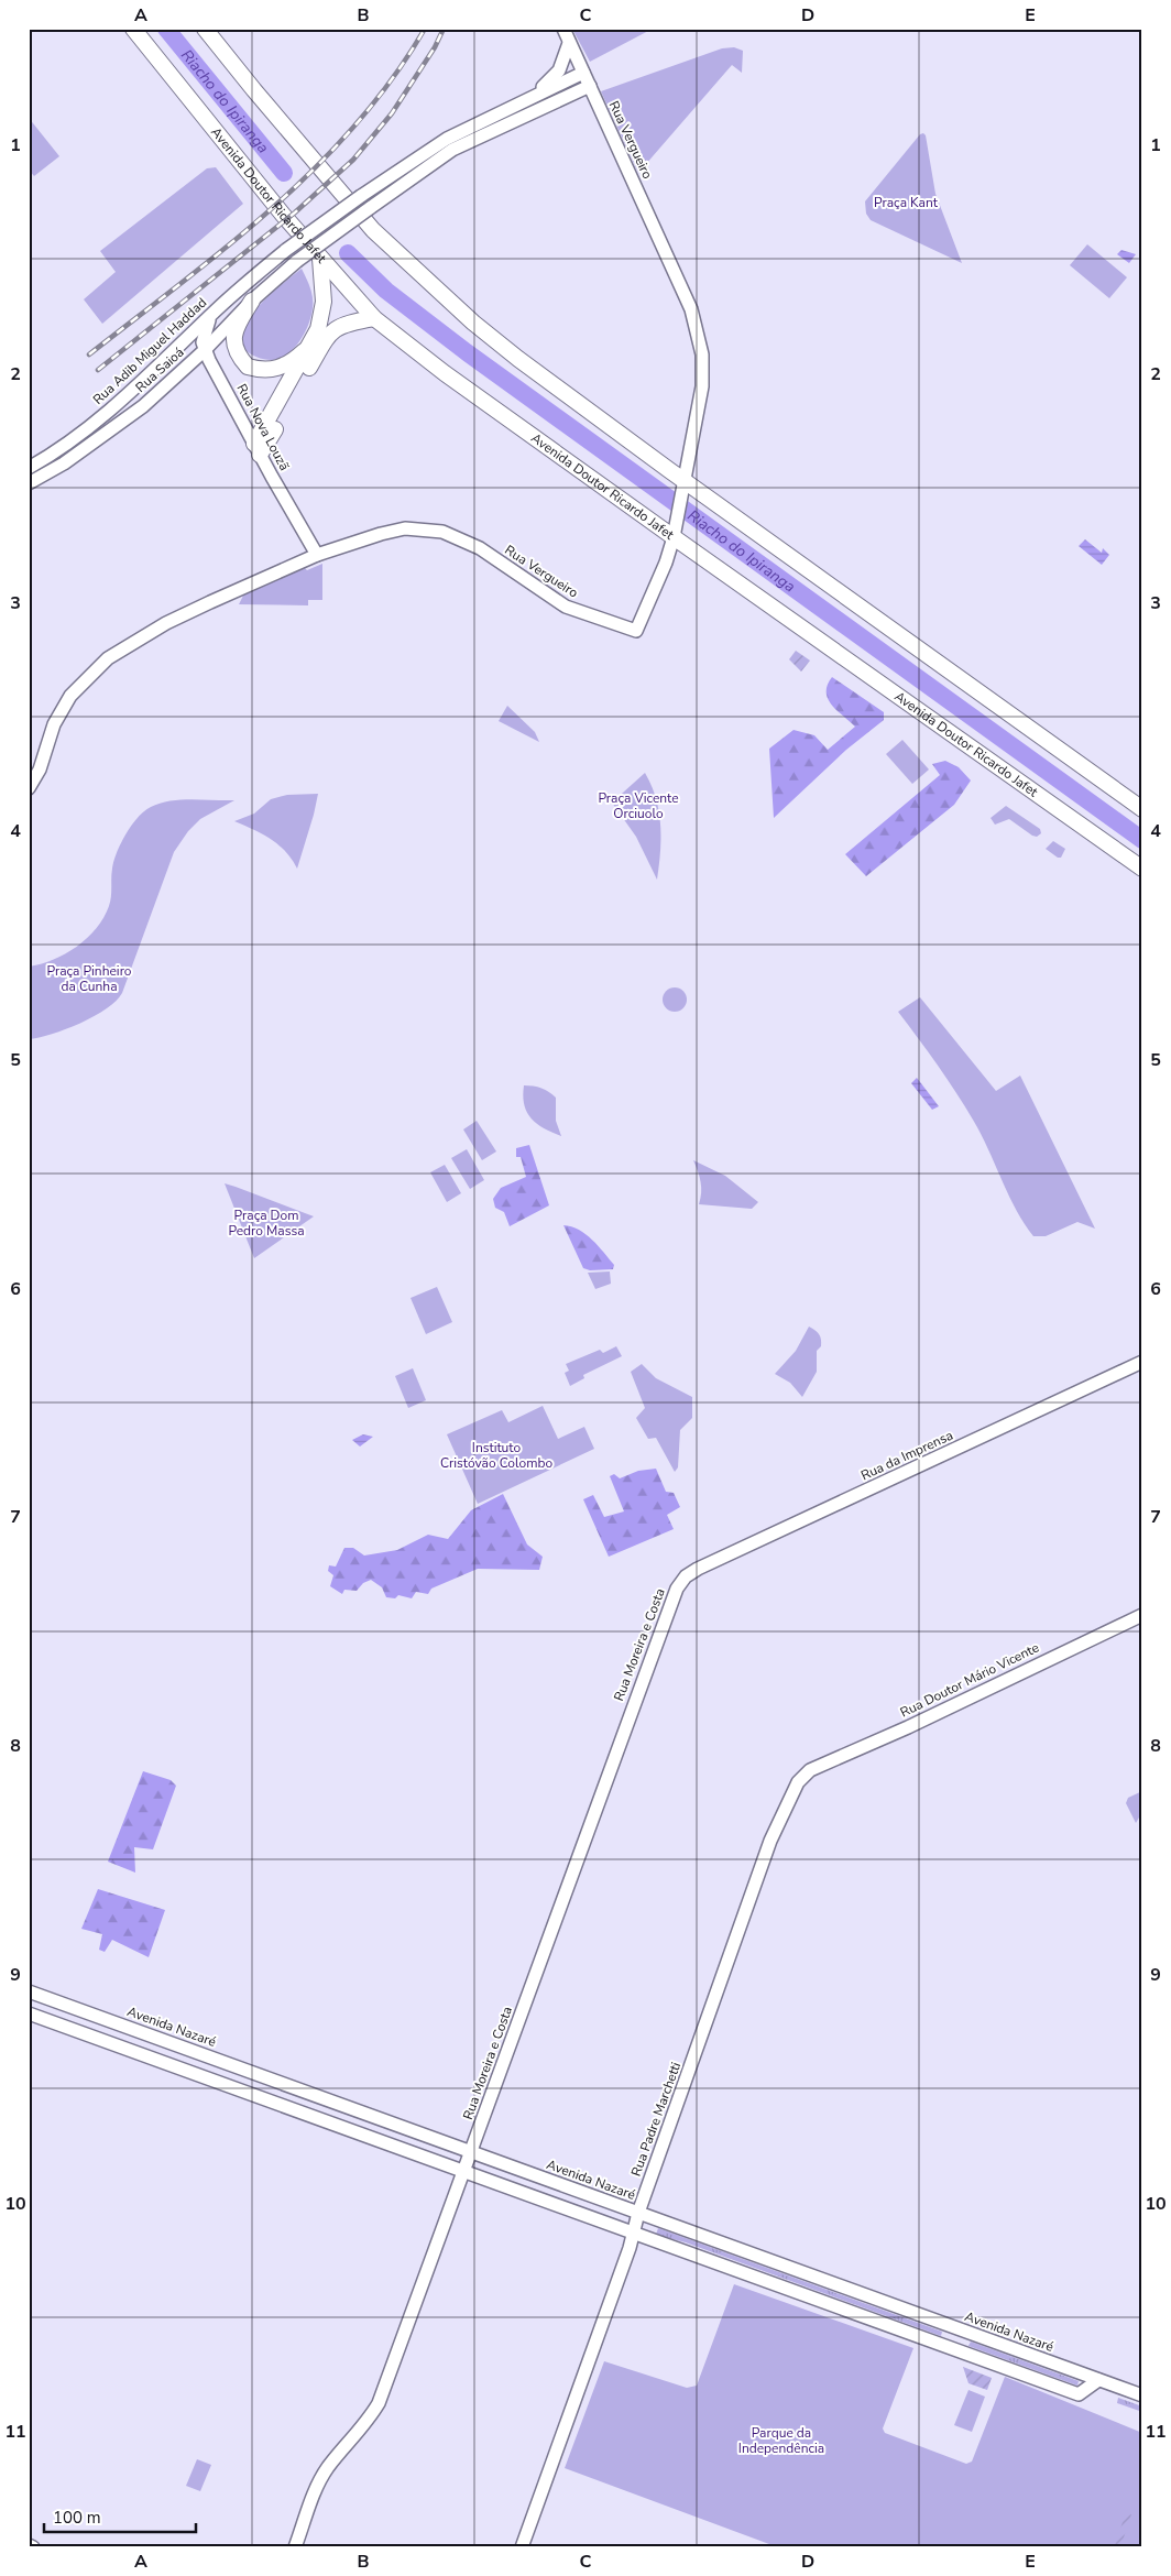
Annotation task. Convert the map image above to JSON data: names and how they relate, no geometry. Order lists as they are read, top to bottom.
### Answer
{
  "streets": {
    "main road": ["Avenida Doutor Ricardo Jafet"],
    "street": [
      "Rua Vergueiro",
      "Rua Adib Miguel Haddad",
      "Rua Saioá",
      "Rua Nova Louzã",
      "Rua da Imprensa",
      "Rua Moreira e Costa",
      "Rua Doutor Mário Vicente",
      "Avenida Nazaré",
      "Rua Padre Marchetti"
    ]
  },
  "crossings": [
    ["Rua Vergueiro", "Avenida Doutor Ricardo Jafet"],
    ["Rua Vergueiro", "Rua Saioá"],
    ["Rua Vergueiro", "Rua Nova Louzã"],
    ["Rua Saioá", "Rua Nova Louzã"],
    ["Rua da Imprensa", "Rua Moreira e Costa"],
    ["Rua Moreira e Costa", "Avenida Nazaré"],
    ["Rua Doutor Mário Vicente", "Rua Padre Marchetti"],
    ["Avenida Nazaré", "Rua Padre Marchetti"]
  ],
  "water": ["Riacho do Ipiranga"],
  "parks": [
    "Praça Kant",
    "Praça Vicente Orciuolo",
    "Praça Pinheiro da Cunha",
    "Praça Dom Pedro Massa",
    "Instituto Cristóvão Colombo",
    "Parque da Independência"
  ],
  "scale_bar": "100 m",
  "grid": {
    "columns": [
      "A",
      "B",
      "C",
      "D",
      "E"
    ],
    "rows": [
      "1",
      "2",
      "3",
      "4",
      "5",
      "6",
      "7",
      "8",
      "9",
      "10",
      "11"
    ]
  }
}
